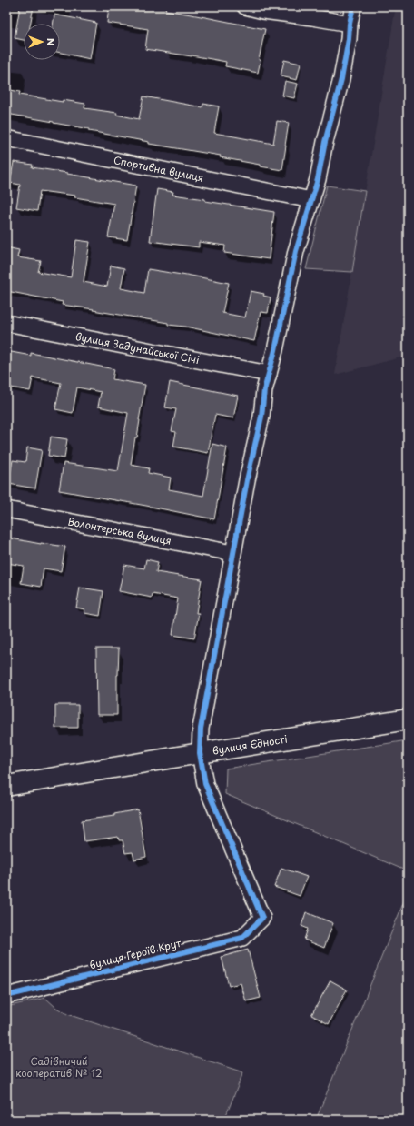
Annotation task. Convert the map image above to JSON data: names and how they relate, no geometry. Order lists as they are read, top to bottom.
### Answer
{
  "streets": {
    "main road": ["вулиця Єдності"],
    "street": [
      "Спортивна вулиця",
      "вулиця Задунайської Січі",
      "Волонтерська вулиця",
      "вулиця Героїв Крут"
    ]
  },
  "crossings": [
    ["вулиця Єдності", "вулиця Героїв Крут"]
  ],
  "parks": ["Садівничий кооператив № 12"],
  "north": "right"
}
